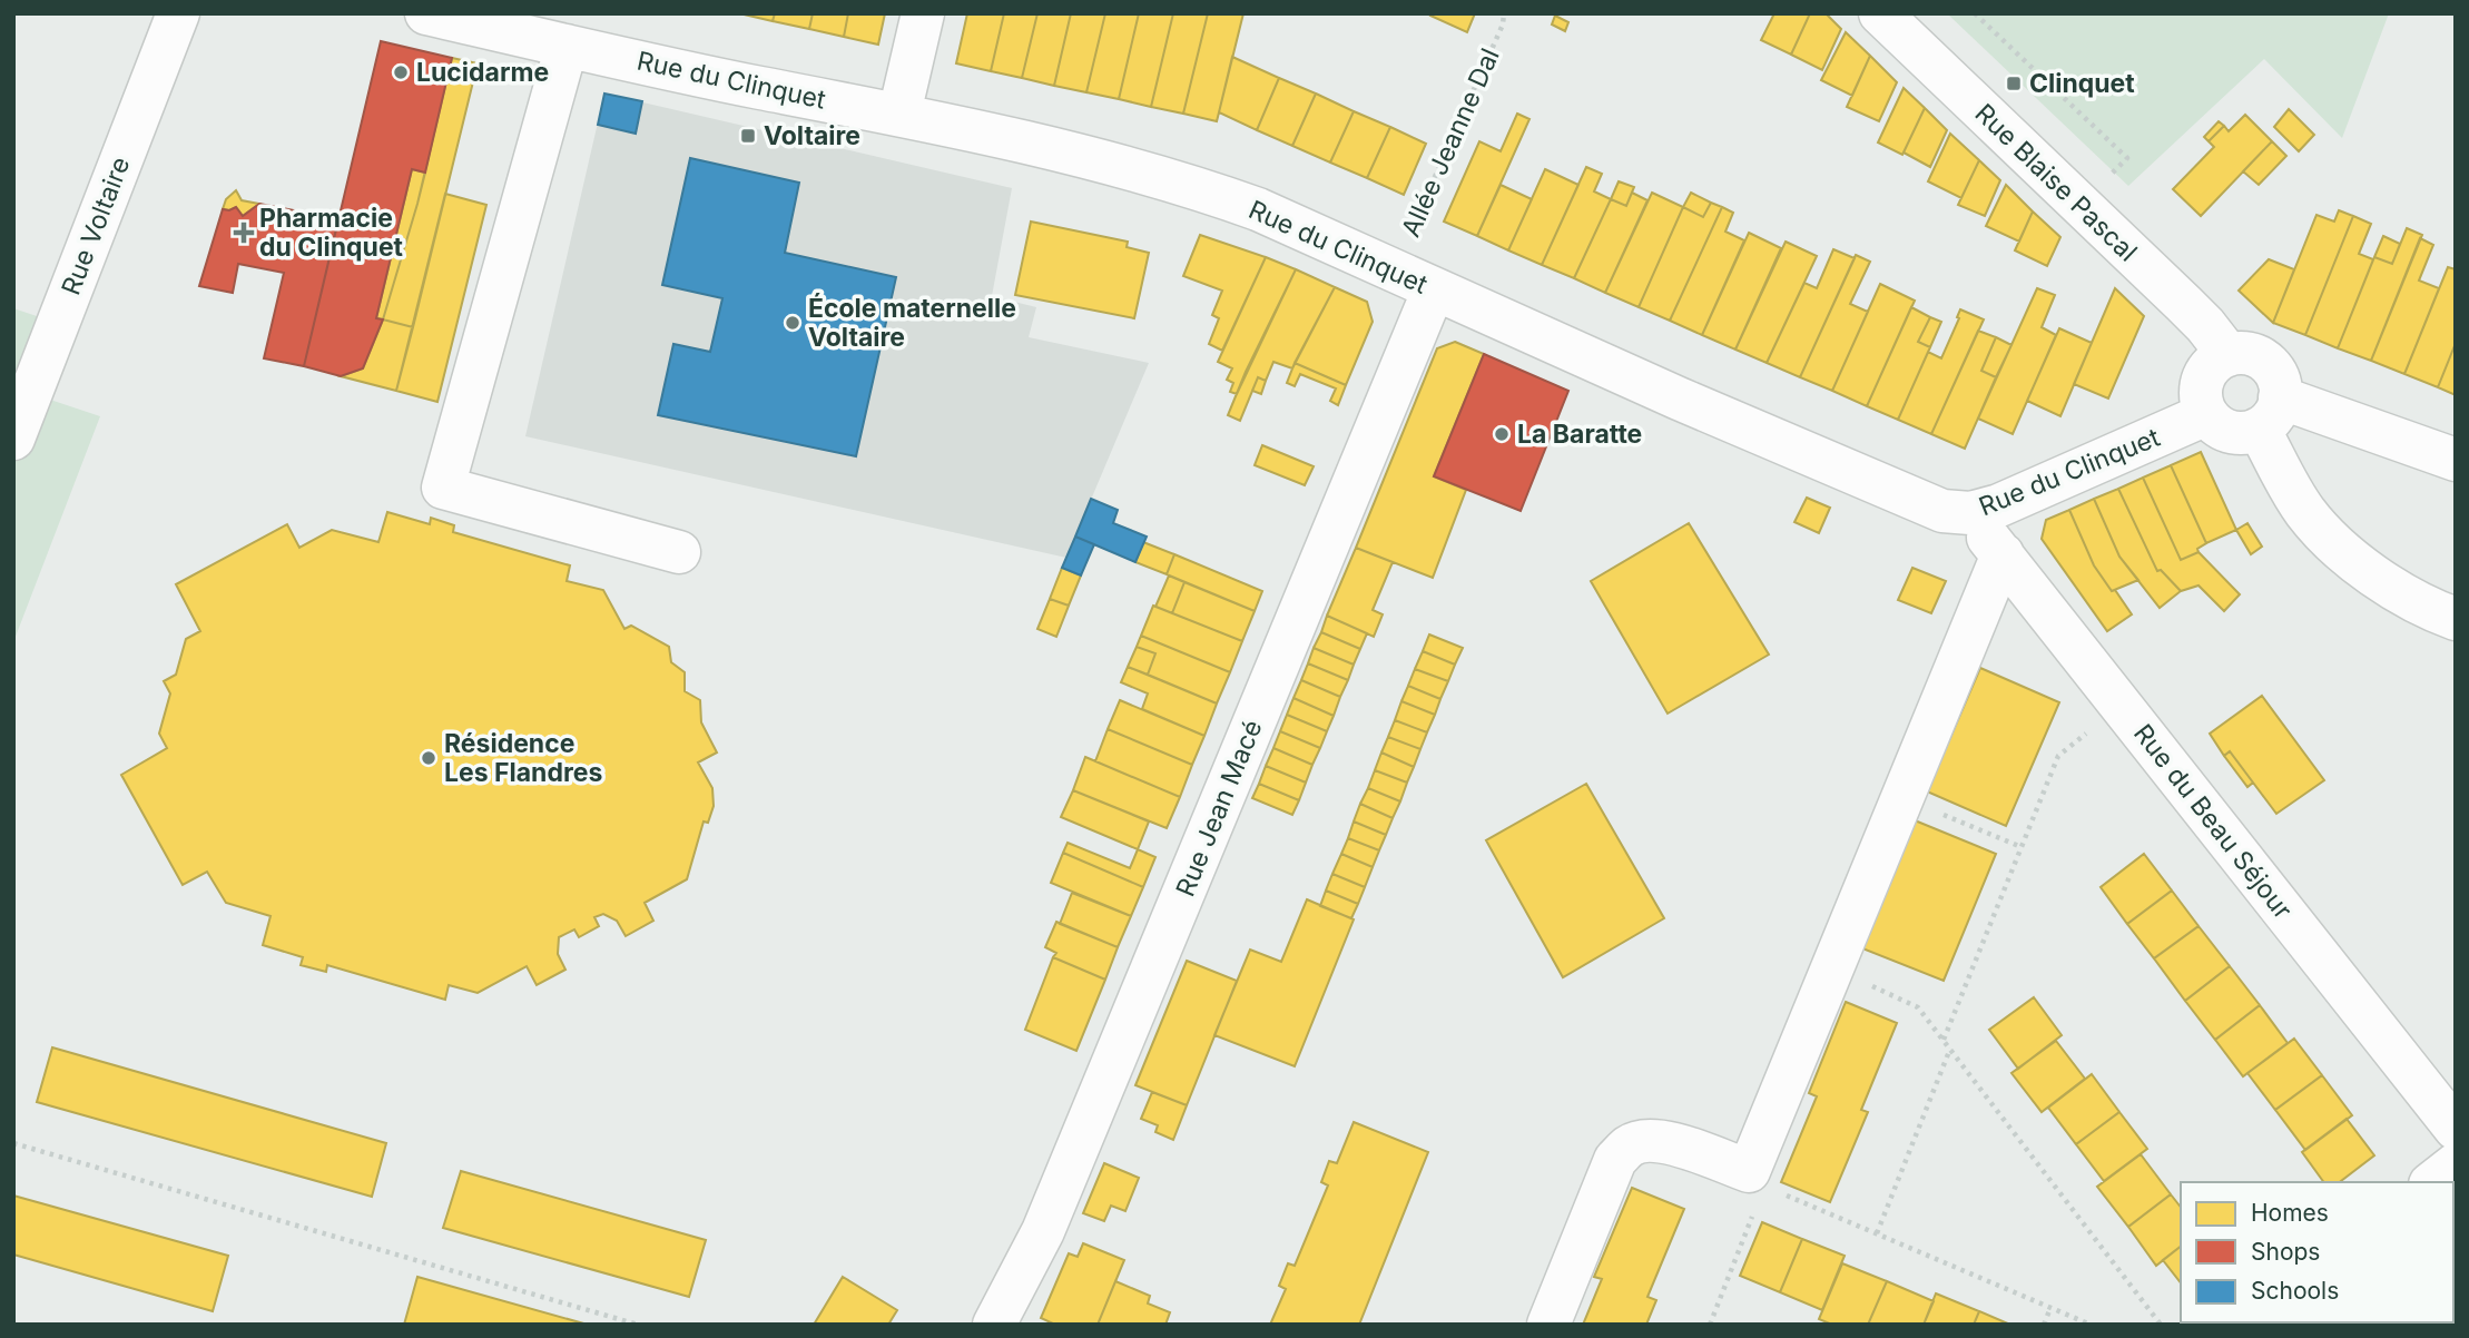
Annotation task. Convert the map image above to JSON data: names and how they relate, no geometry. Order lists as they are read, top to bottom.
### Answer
{
  "streets": {
    "street": [
      "Rue du Clinquet",
      "Rue Blaise Pascal",
      "Rue Voltaire",
      "Rue Jean Macé",
      "Rue du Beau Séjour"
    ],
    "path": ["Allée Jeanne Dal"]
  },
  "crossings": [
    ["Rue du Clinquet", "Allée Jeanne Dal"],
    ["Rue du Clinquet", "Rue Blaise Pascal"],
    ["Rue du Clinquet", "Rue Jean Macé"],
    ["Rue du Clinquet", "Rue du Beau Séjour"]
  ],
  "places": {
    "other": [
      "Lucidarme",
      "École maternelle Voltaire",
      "La Baratte",
      "Résidence Les Flandres"
    ],
    "transit": ["Clinquet", "Voltaire"],
    "health": ["Pharmacie du Clinquet"]
  },
  "legend": ["Homes", "Shops", "Schools"]
}
